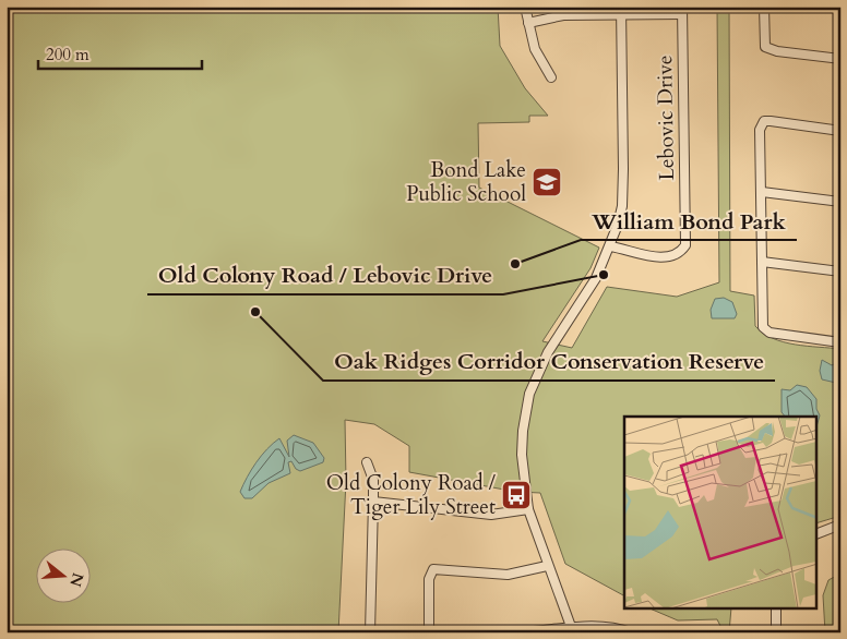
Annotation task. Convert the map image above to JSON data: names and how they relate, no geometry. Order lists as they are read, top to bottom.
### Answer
{
  "streets": {
    "street": ["Lebovic Drive"]
  },
  "places": {
    "school or university": ["Bond Lake Public School"],
    "other": ["William Bond Park", "Old Colony Road / Lebovic Drive", "Oak Ridges Corridor Conservation Reserve"],
    "bus stop": ["Old Colony Road / Tiger Lily Street"]
  },
  "scale_bar": "200 m",
  "north": "right"
}
